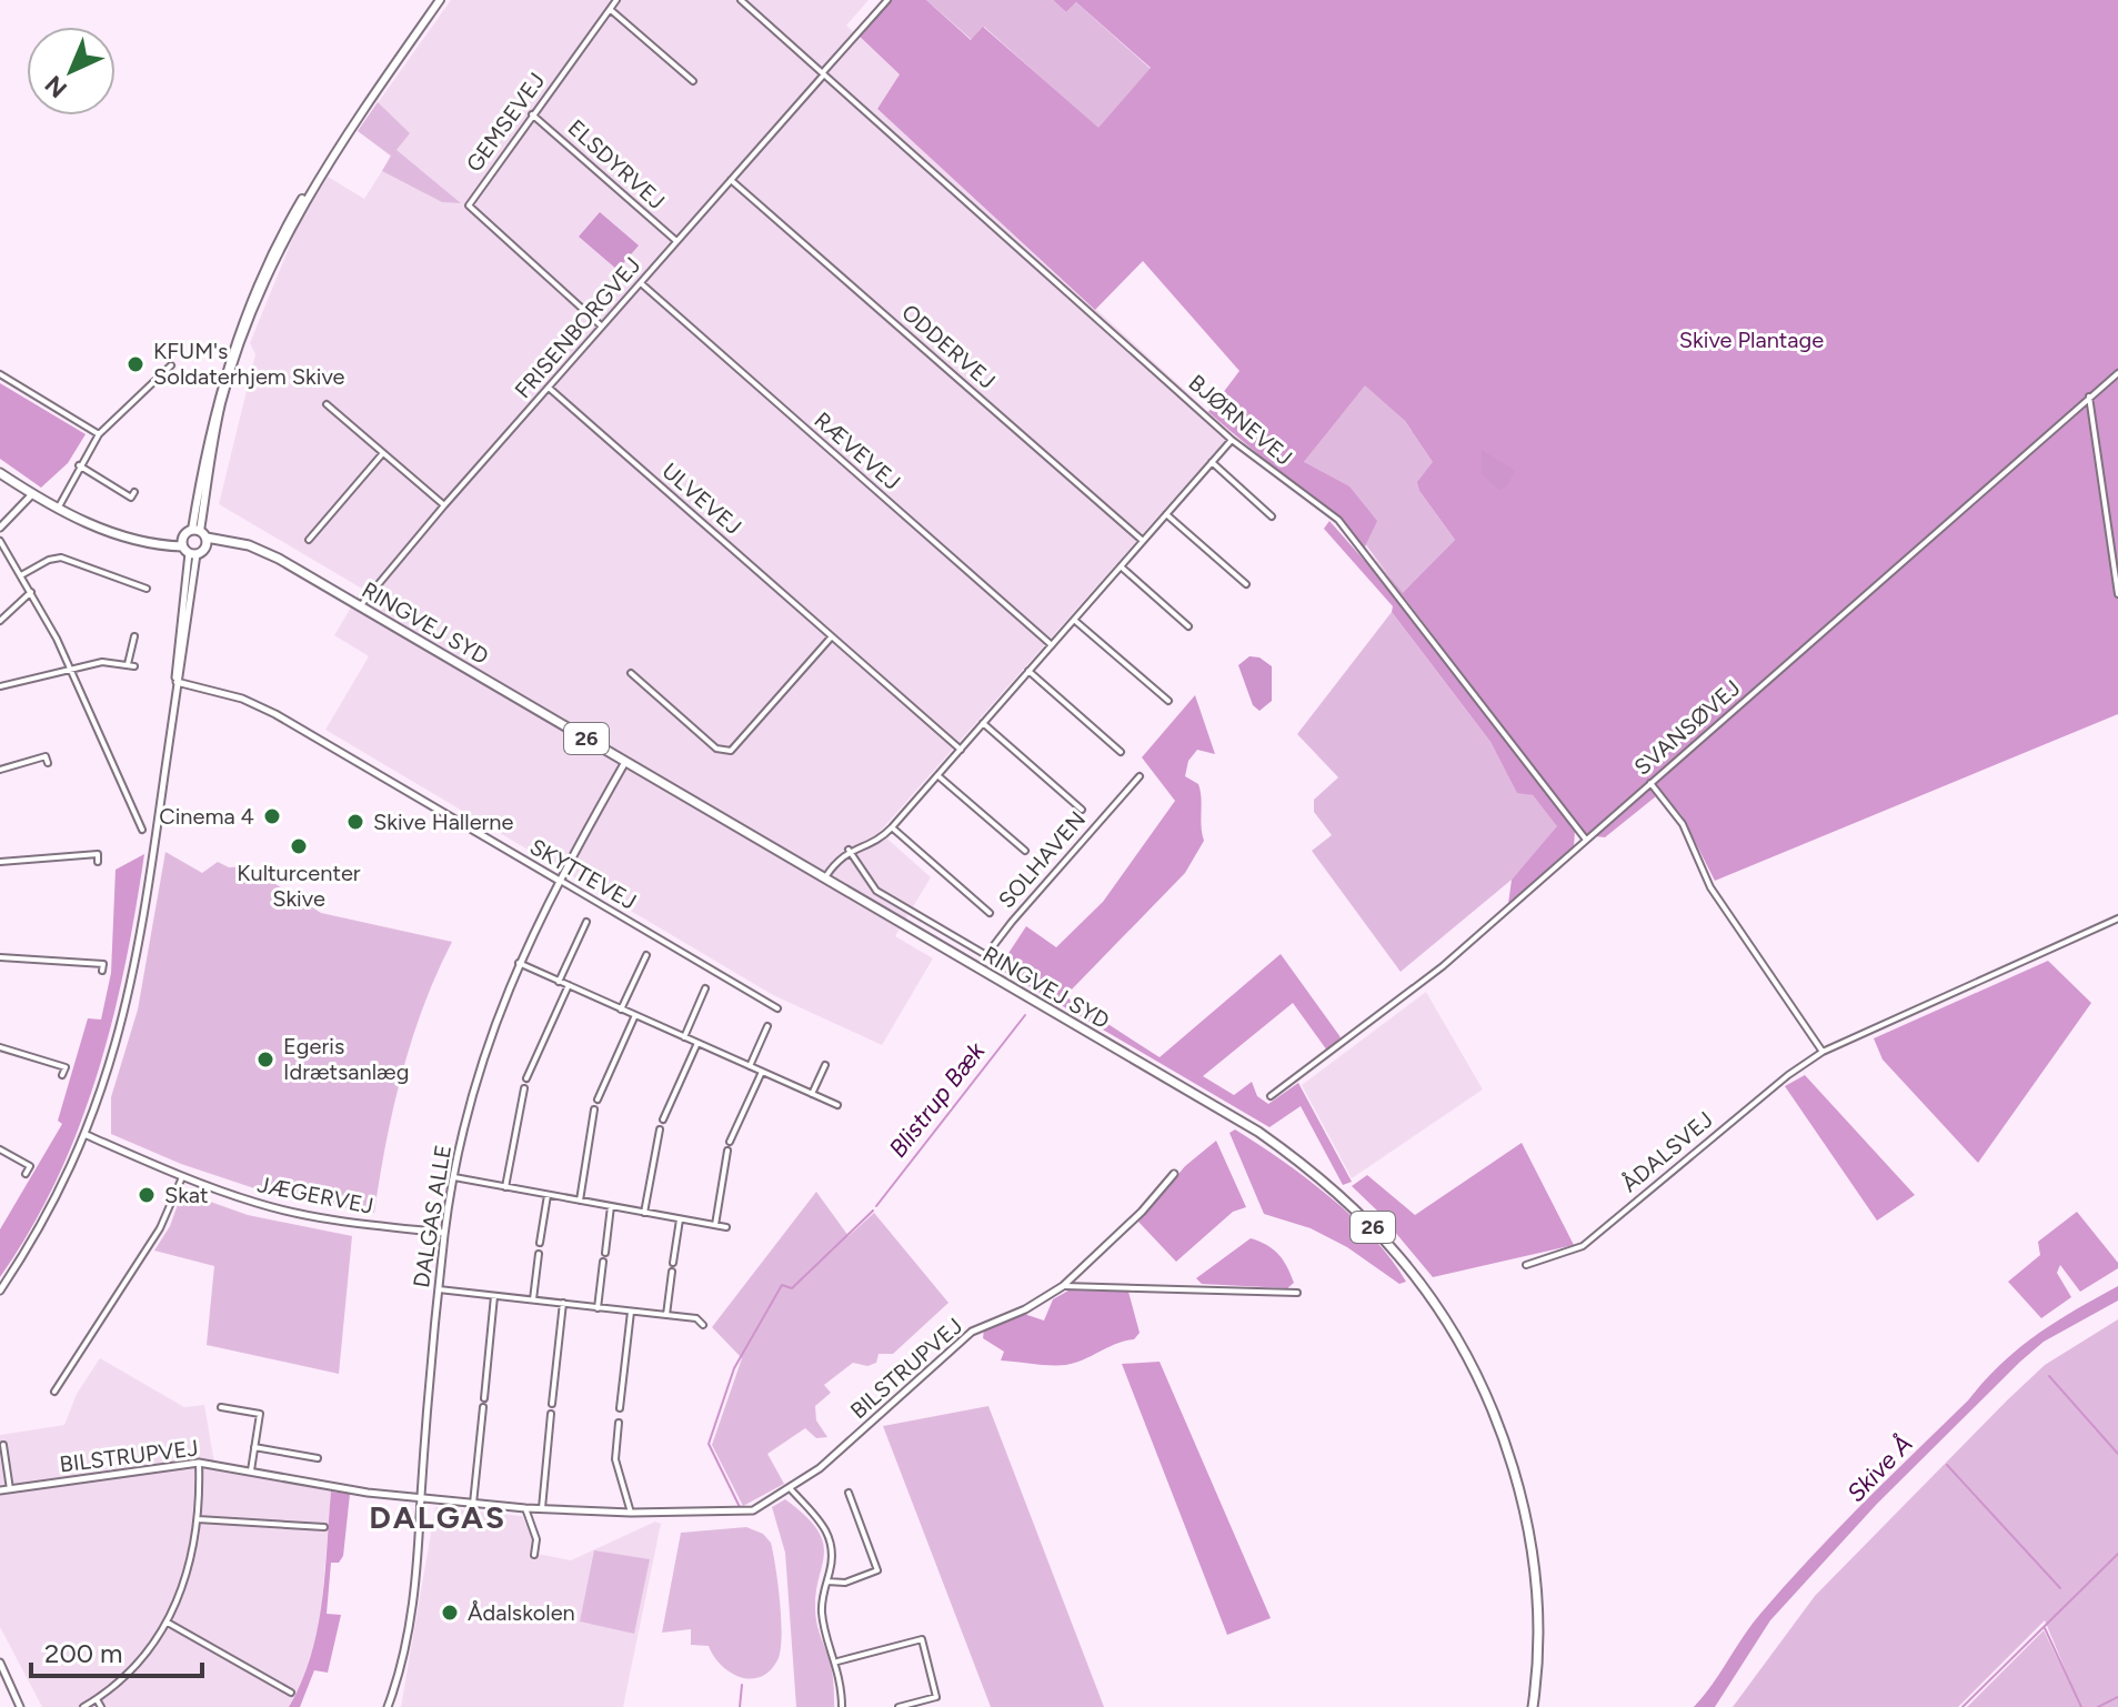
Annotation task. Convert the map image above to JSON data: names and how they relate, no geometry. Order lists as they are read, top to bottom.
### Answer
{
  "streets": {
    "main road": ["RINGVEJ SYD", "26"],
    "street": [
      "GEMSEVEJ",
      "ELSDYRVEJ",
      "FRISENBORGVEJ",
      "ODDERVEJ",
      "BJØRNEVEJ",
      "RÆVEVEJ",
      "ULVEVEJ",
      "SVANSØVEJ",
      "SOLHAVEN",
      "SKYTTEVEJ",
      "ÅDALSVEJ",
      "JÆGERVEJ",
      "DALGAS ALLE",
      "BILSTRUPVEJ"
    ]
  },
  "crossings": [
    ["GEMSEVEJ", "ELSDYRVEJ"],
    ["GEMSEVEJ", "FRISENBORGVEJ"],
    ["ELSDYRVEJ", "FRISENBORGVEJ"],
    ["FRISENBORGVEJ", "ODDERVEJ"],
    ["FRISENBORGVEJ", "BJØRNEVEJ"],
    ["FRISENBORGVEJ", "RÆVEVEJ"],
    ["FRISENBORGVEJ", "ULVEVEJ"],
    ["FRISENBORGVEJ", "RINGVEJ SYD"],
    ["BJØRNEVEJ", "SVANSØVEJ"],
    ["RINGVEJ SYD", "26"],
    ["RINGVEJ SYD", "DALGAS ALLE"],
    ["SKYTTEVEJ", "DALGAS ALLE"],
    ["JÆGERVEJ", "DALGAS ALLE"],
    ["DALGAS ALLE", "BILSTRUPVEJ"]
  ],
  "districts": ["DALGAS"],
  "water": ["Blistrup Bæk", "Skive Å"],
  "parks": ["Skive Plantage"],
  "places": [
    "KFUM's Soldaterhjem Skive",
    "Cinema 4",
    "Skive Hallerne",
    "Kulturcenter Skive",
    "Egeris Idrætsanlæg",
    "Skat",
    "Ådalskolen"
  ],
  "scale_bar": "200 m",
  "north": "bottom left"
}
